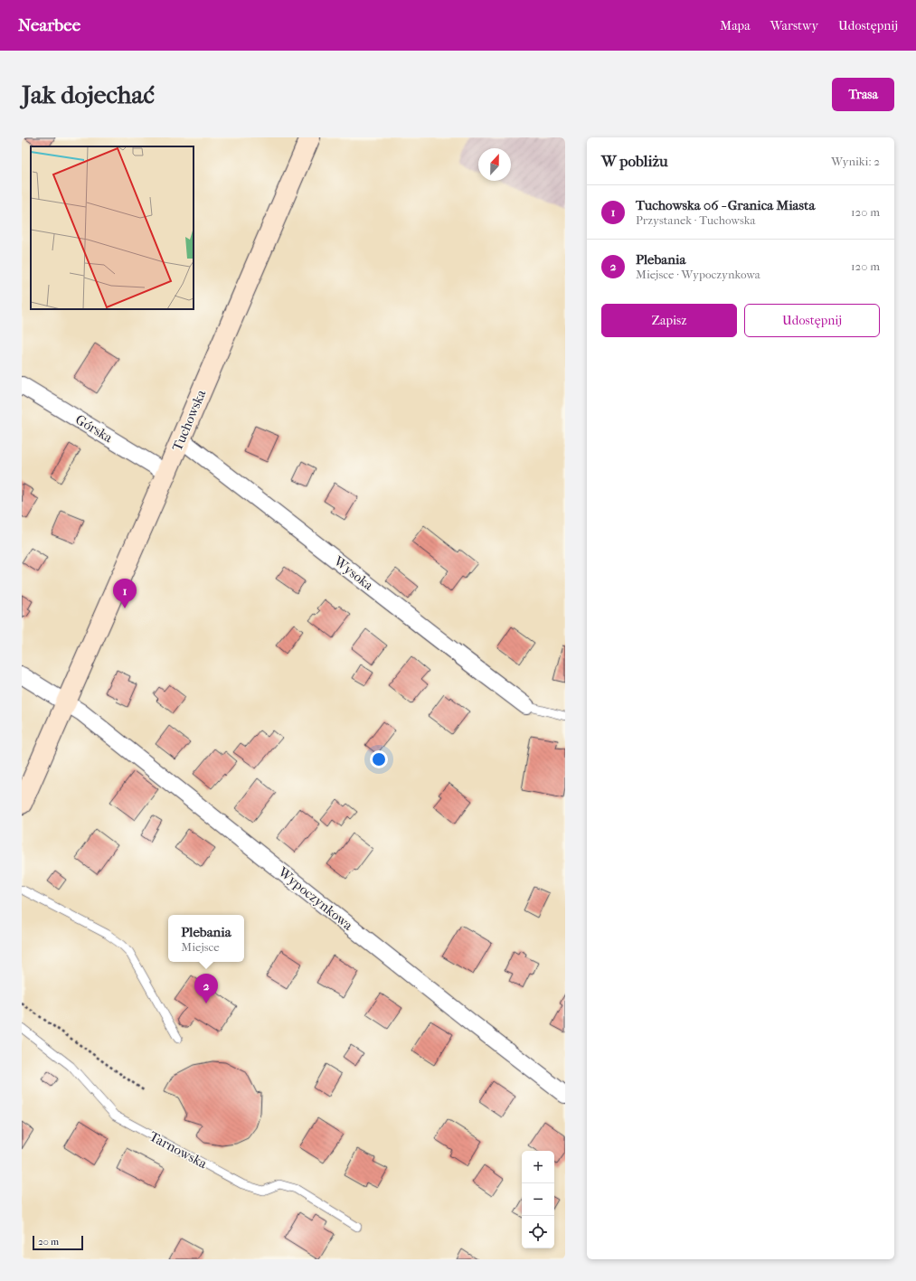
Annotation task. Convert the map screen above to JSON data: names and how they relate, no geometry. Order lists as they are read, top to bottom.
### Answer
{
  "streets": {
    "main road": ["Tuchowska"],
    "street": ["Górska", "Wysoka", "Wypoczynkowa"],
    "lane": ["Tarnowska"]
  },
  "crossings": [
    ["Tuchowska", "Górska"],
    ["Tuchowska", "Wysoka"],
    ["Tuchowska", "Wypoczynkowa"]
  ],
  "scale_bar": "20 m",
  "north": "top",
  "page": {
    "header": "Nearbee",
    "nav": ["Mapa", "Warstwy", "Udostępnij"],
    "buttons": [
      "Trasa",
      ["Zapisz", "Udostępnij"]
    ],
    "title": "Jak dojechać",
    "heading": ["W pobliżu", "Wyniki: 2"],
    "list": [
      {
        "mark": "1",
        "name": "Tuchowska 06 - Granica Miasta",
        "note": "Przystanek · Tuchowska",
        "value": "120 m"
      },
      {
        "mark": "2",
        "name": "Plebania",
        "note": "Miejsce · Wypoczynkowa",
        "value": "120 m"
      }
    ],
    "pins": ["1", "2"],
    "popup": ["Plebania", "Miejsce"],
    "map_buttons": ["+", "−"],
    "scale": "20 m"
  }
}
